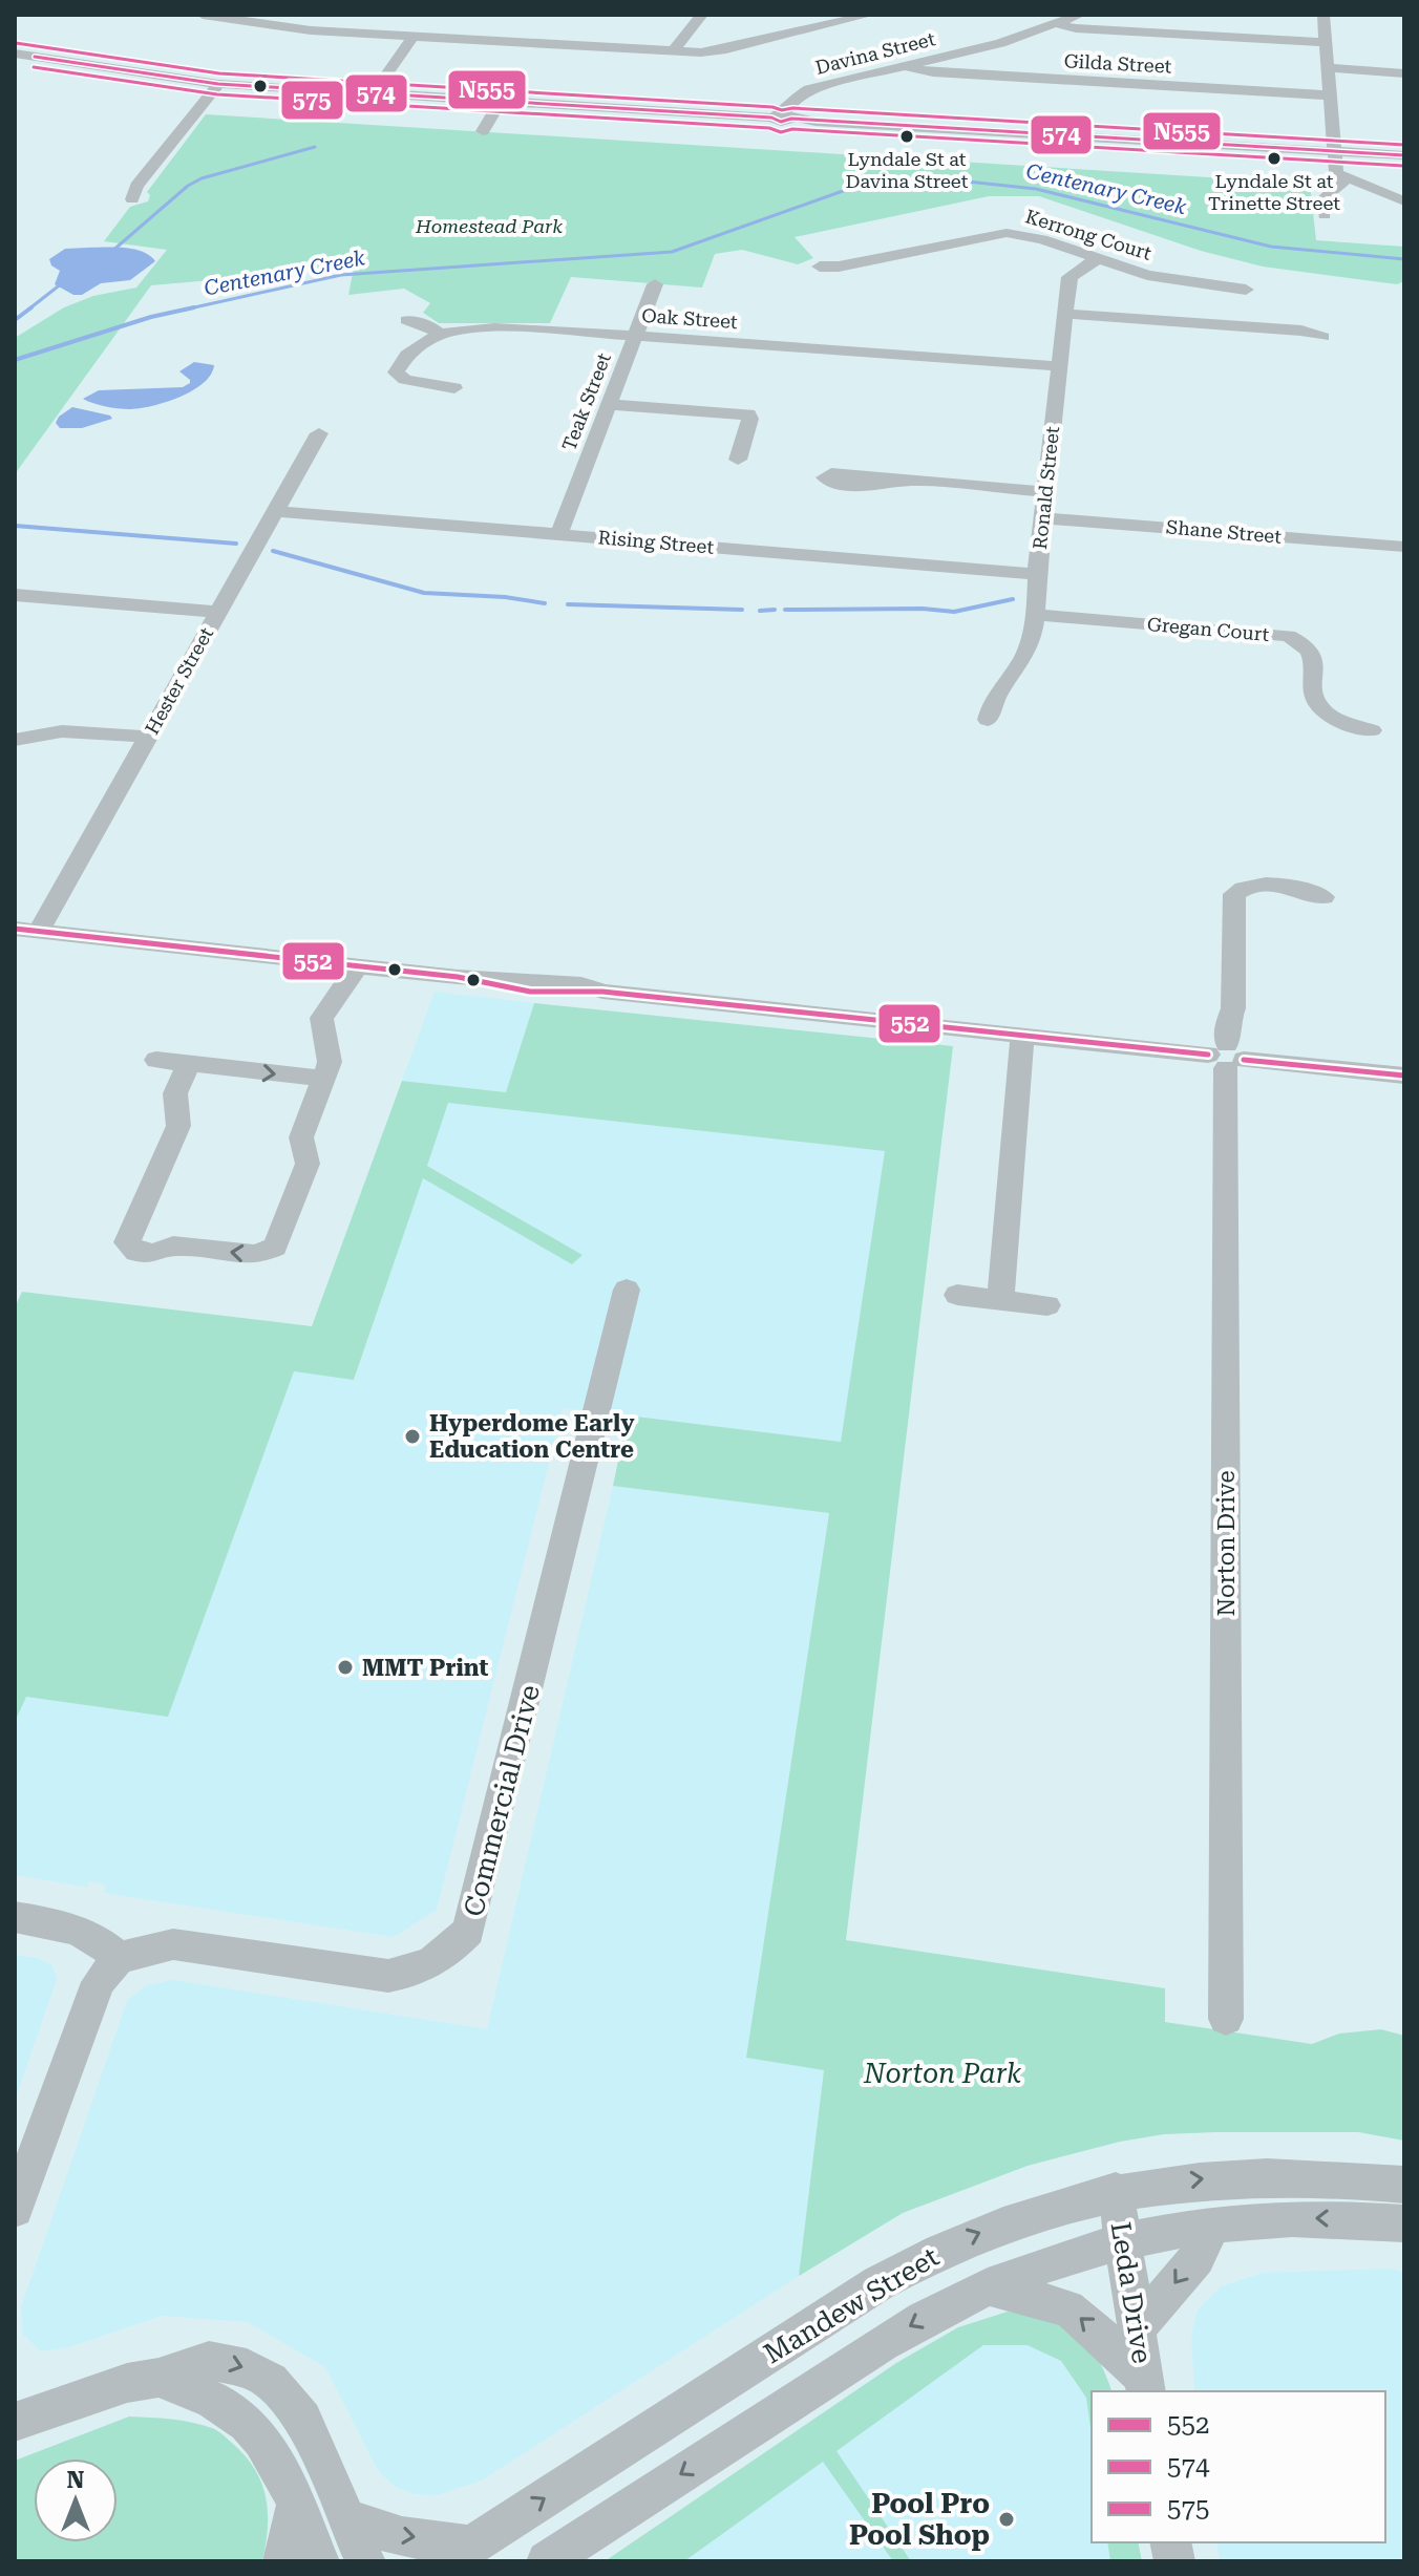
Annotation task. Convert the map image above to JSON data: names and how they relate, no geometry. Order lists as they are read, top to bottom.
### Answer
{
  "streets": {
    "street": [
      "Davina Street",
      "Gilda Street",
      "Kerrong Court",
      "Oak Street",
      "Teak Street",
      "Ronald Street",
      "Shane Street",
      "Rising Street",
      "Gregan Court",
      "Hester Street",
      "Norton Drive",
      "Commercial Drive",
      "Leda Drive",
      "Mandew Street"
    ]
  },
  "crossings": [
    ["Davina Street", "Gilda Street"],
    ["Kerrong Court", "Ronald Street"],
    ["Oak Street", "Teak Street"],
    ["Oak Street", "Ronald Street"],
    ["Teak Street", "Rising Street"],
    ["Ronald Street", "Shane Street"],
    ["Ronald Street", "Rising Street"],
    ["Ronald Street", "Gregan Court"],
    ["Rising Street", "Hester Street"],
    ["Leda Drive", "Mandew Street"]
  ],
  "water": ["Centenary Creek"],
  "parks": ["Homestead Park", "Norton Park"],
  "places": [
    "Lyndale St at Davina Street",
    "Lyndale St at Trinette Street",
    "Hyperdome Early Education Centre",
    "MMT Print",
    "Pool Pro Pool Shop"
  ],
  "lines": [
    "transit line N555",
    "transit line 574",
    "transit line 575",
    "transit line 552"
  ],
  "legend": ["552", "574", "575"],
  "north": "top"
}
